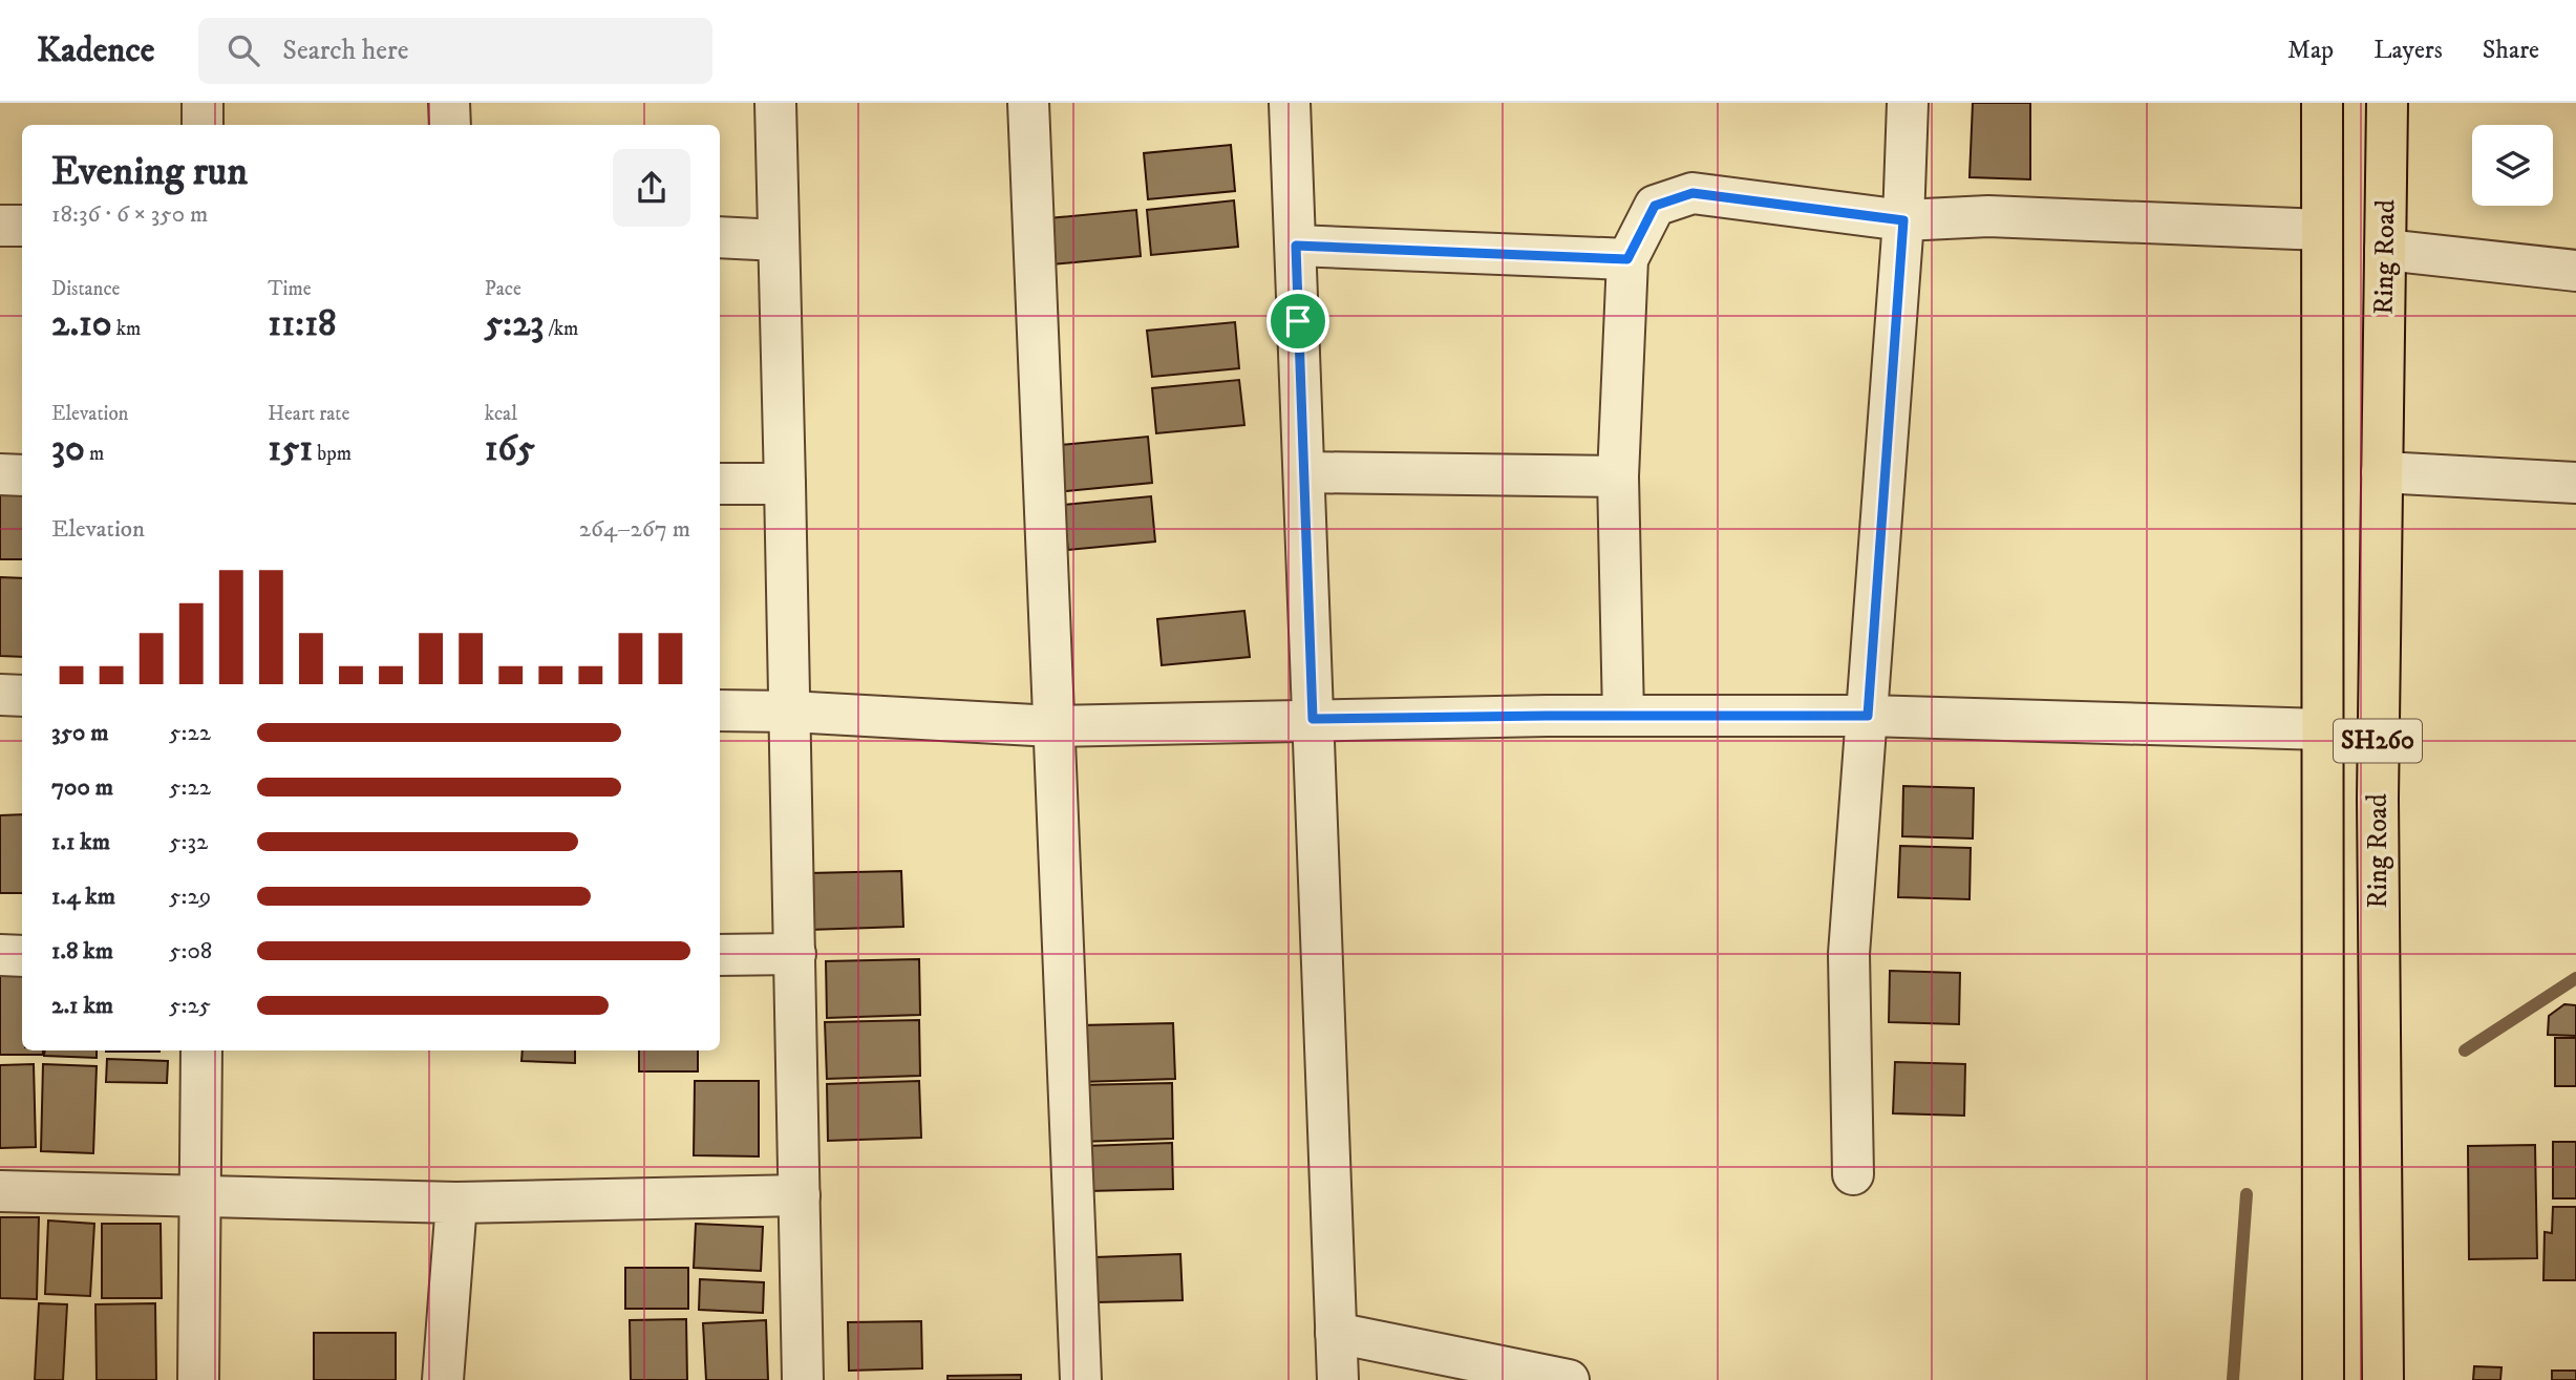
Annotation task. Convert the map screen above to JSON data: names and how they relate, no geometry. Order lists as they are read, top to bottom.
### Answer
{
  "streets": {
    "highway": ["Ring Road", "SH260"]
  },
  "page": {
    "header": "Kadence",
    "search": "Search here",
    "nav": ["Map", "Layers", "Share"],
    "heading": ["Evening run", "18:36 · 6 × 350 m"],
    "stats": [
      ["Distance", "2.10 km"],
      ["Time", "11:18"],
      ["Pace", "5:23 /km"],
      ["Elevation", "30 m"],
      ["Heart rate", "151 bpm"],
      ["kcal", "165"]
    ],
    "chart": ["Elevation", "264–267 m"],
    "list": [
      {
        "name": "350 m",
        "note": "5:22"
      },
      {
        "name": "700 m",
        "note": "5:22"
      },
      {
        "name": "1.1 km",
        "note": "5:32"
      },
      {
        "name": "1.4 km",
        "note": "5:29"
      },
      {
        "name": "1.8 km",
        "note": "5:08"
      },
      {
        "name": "2.1 km",
        "note": "5:25"
      }
    ]
  }
}
